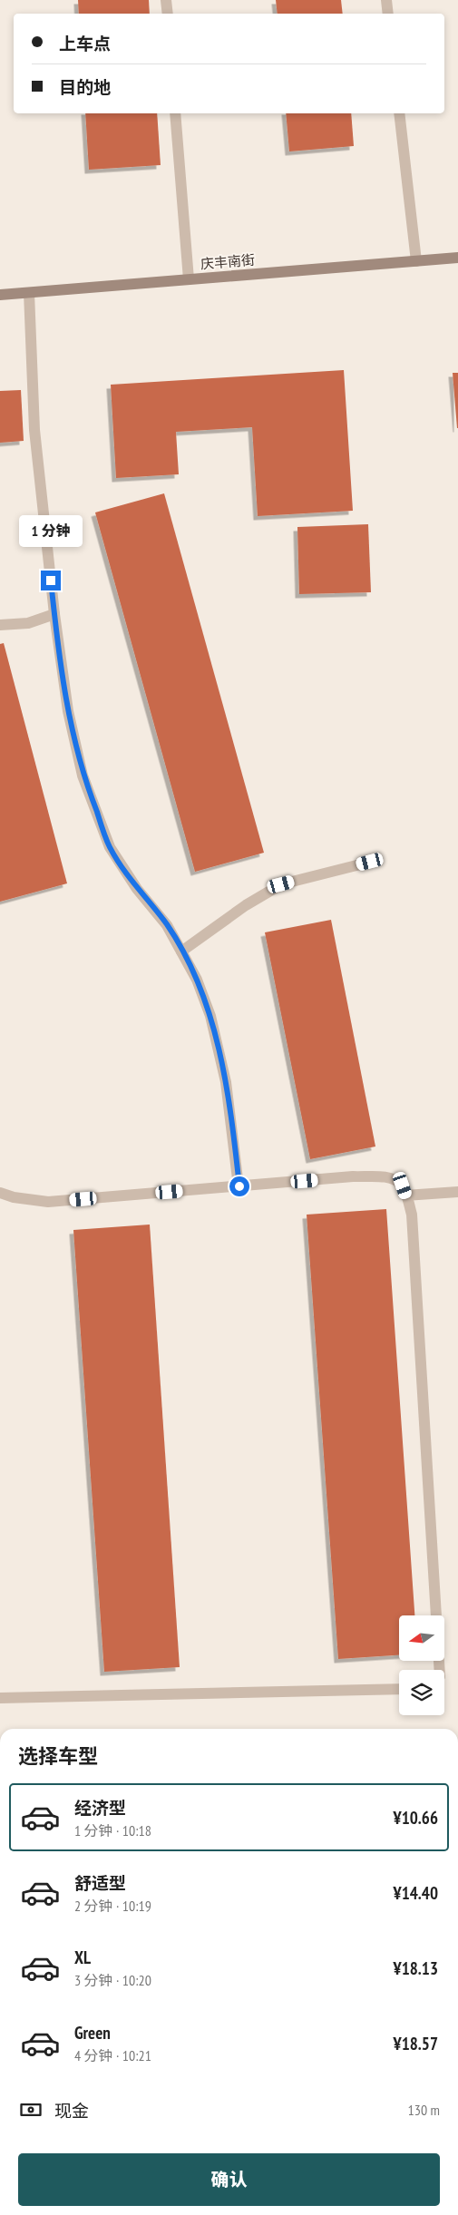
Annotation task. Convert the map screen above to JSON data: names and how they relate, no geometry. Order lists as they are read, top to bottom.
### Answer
{
  "streets": {
    "street": ["庆丰南街"]
  },
  "north": "left",
  "page": {
    "banner": ["上车点", "目的地"],
    "bubble": "1 分钟",
    "heading": "选择车型",
    "list": [
      {
        "name": "经济型",
        "note": "1 分钟 · 10:18",
        "value": "¥10.66"
      },
      {
        "name": "舒适型",
        "note": "2 分钟 · 10:19",
        "value": "¥14.40"
      },
      {
        "name": "XL",
        "note": "3 分钟 · 10:20",
        "value": "¥18.13"
      },
      {
        "name": "Green",
        "note": "4 分钟 · 10:21",
        "value": "¥18.57"
      }
    ],
    "pay": ["现金", "130 m"],
    "buttons": "确认"
  }
}
